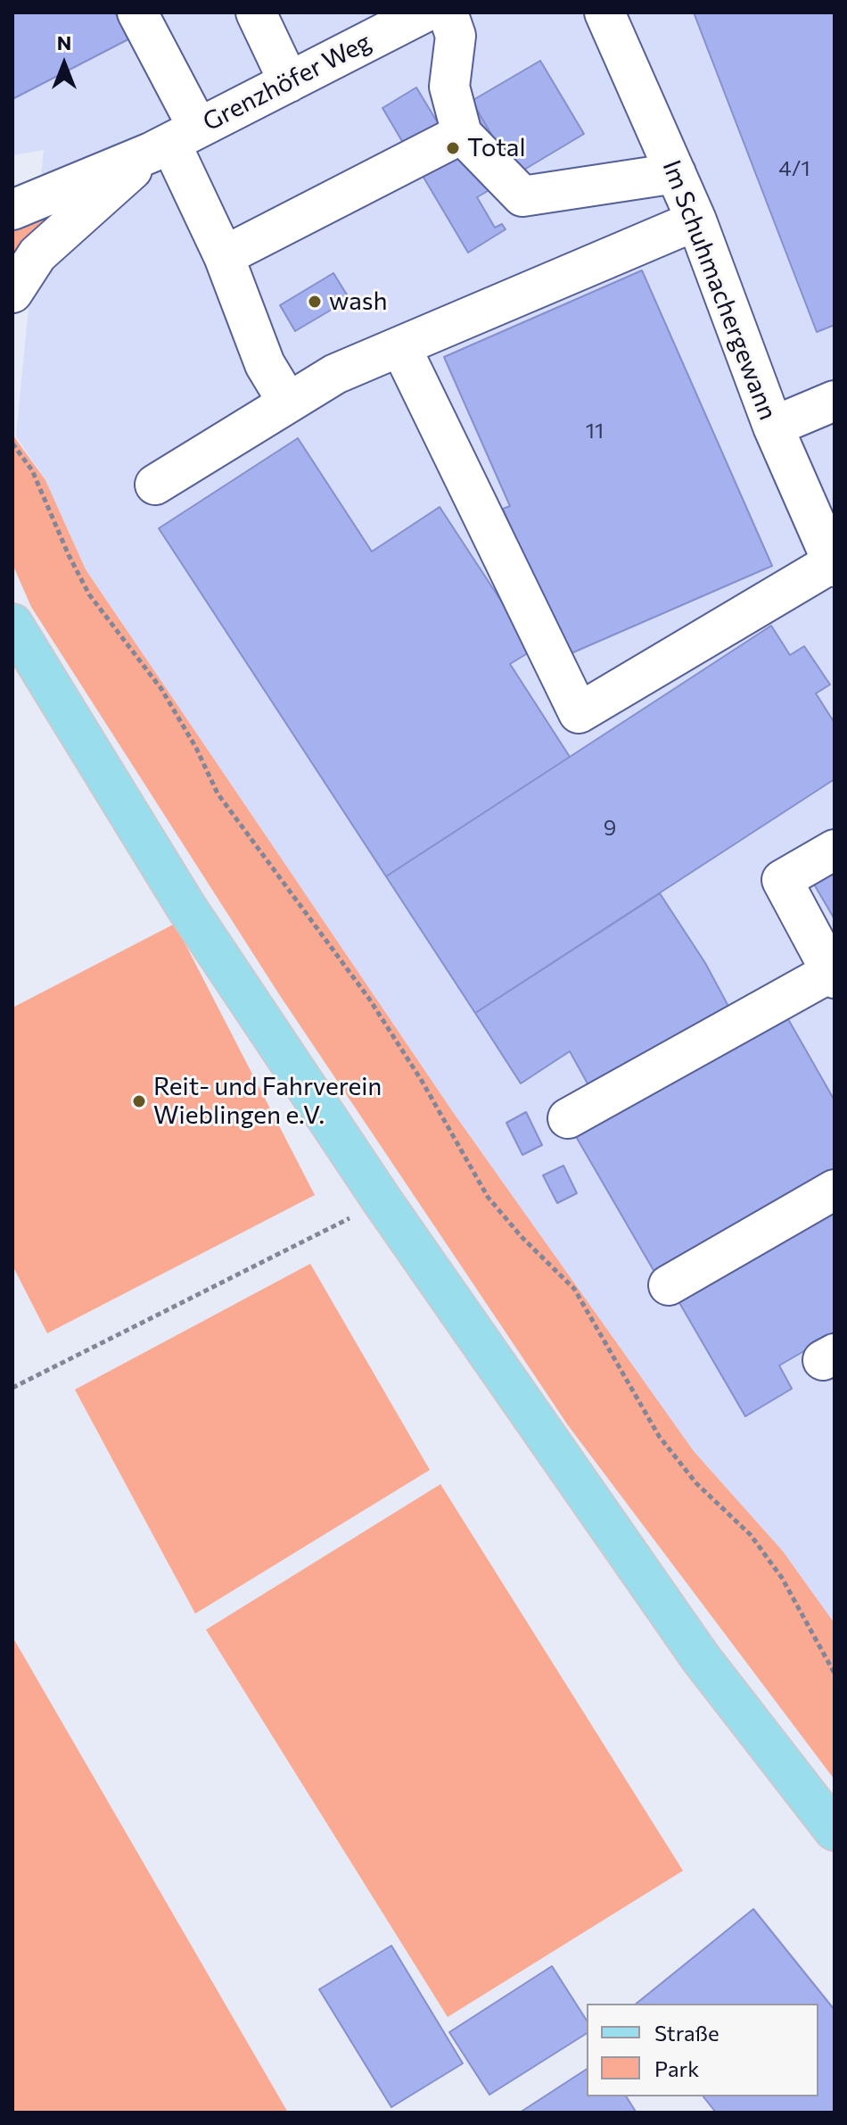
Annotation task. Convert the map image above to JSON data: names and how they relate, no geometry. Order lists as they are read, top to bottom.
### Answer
{
  "streets": {
    "street": ["Grenzhöfer Weg", "Im Schuhmachergewann"]
  },
  "places": ["Total", "wash", "Reit- und Fahrverein Wieblingen e.V."],
  "house_numbers": ["4/1", "11", "9"],
  "legend": ["Straße", "Park"],
  "north": "top"
}
